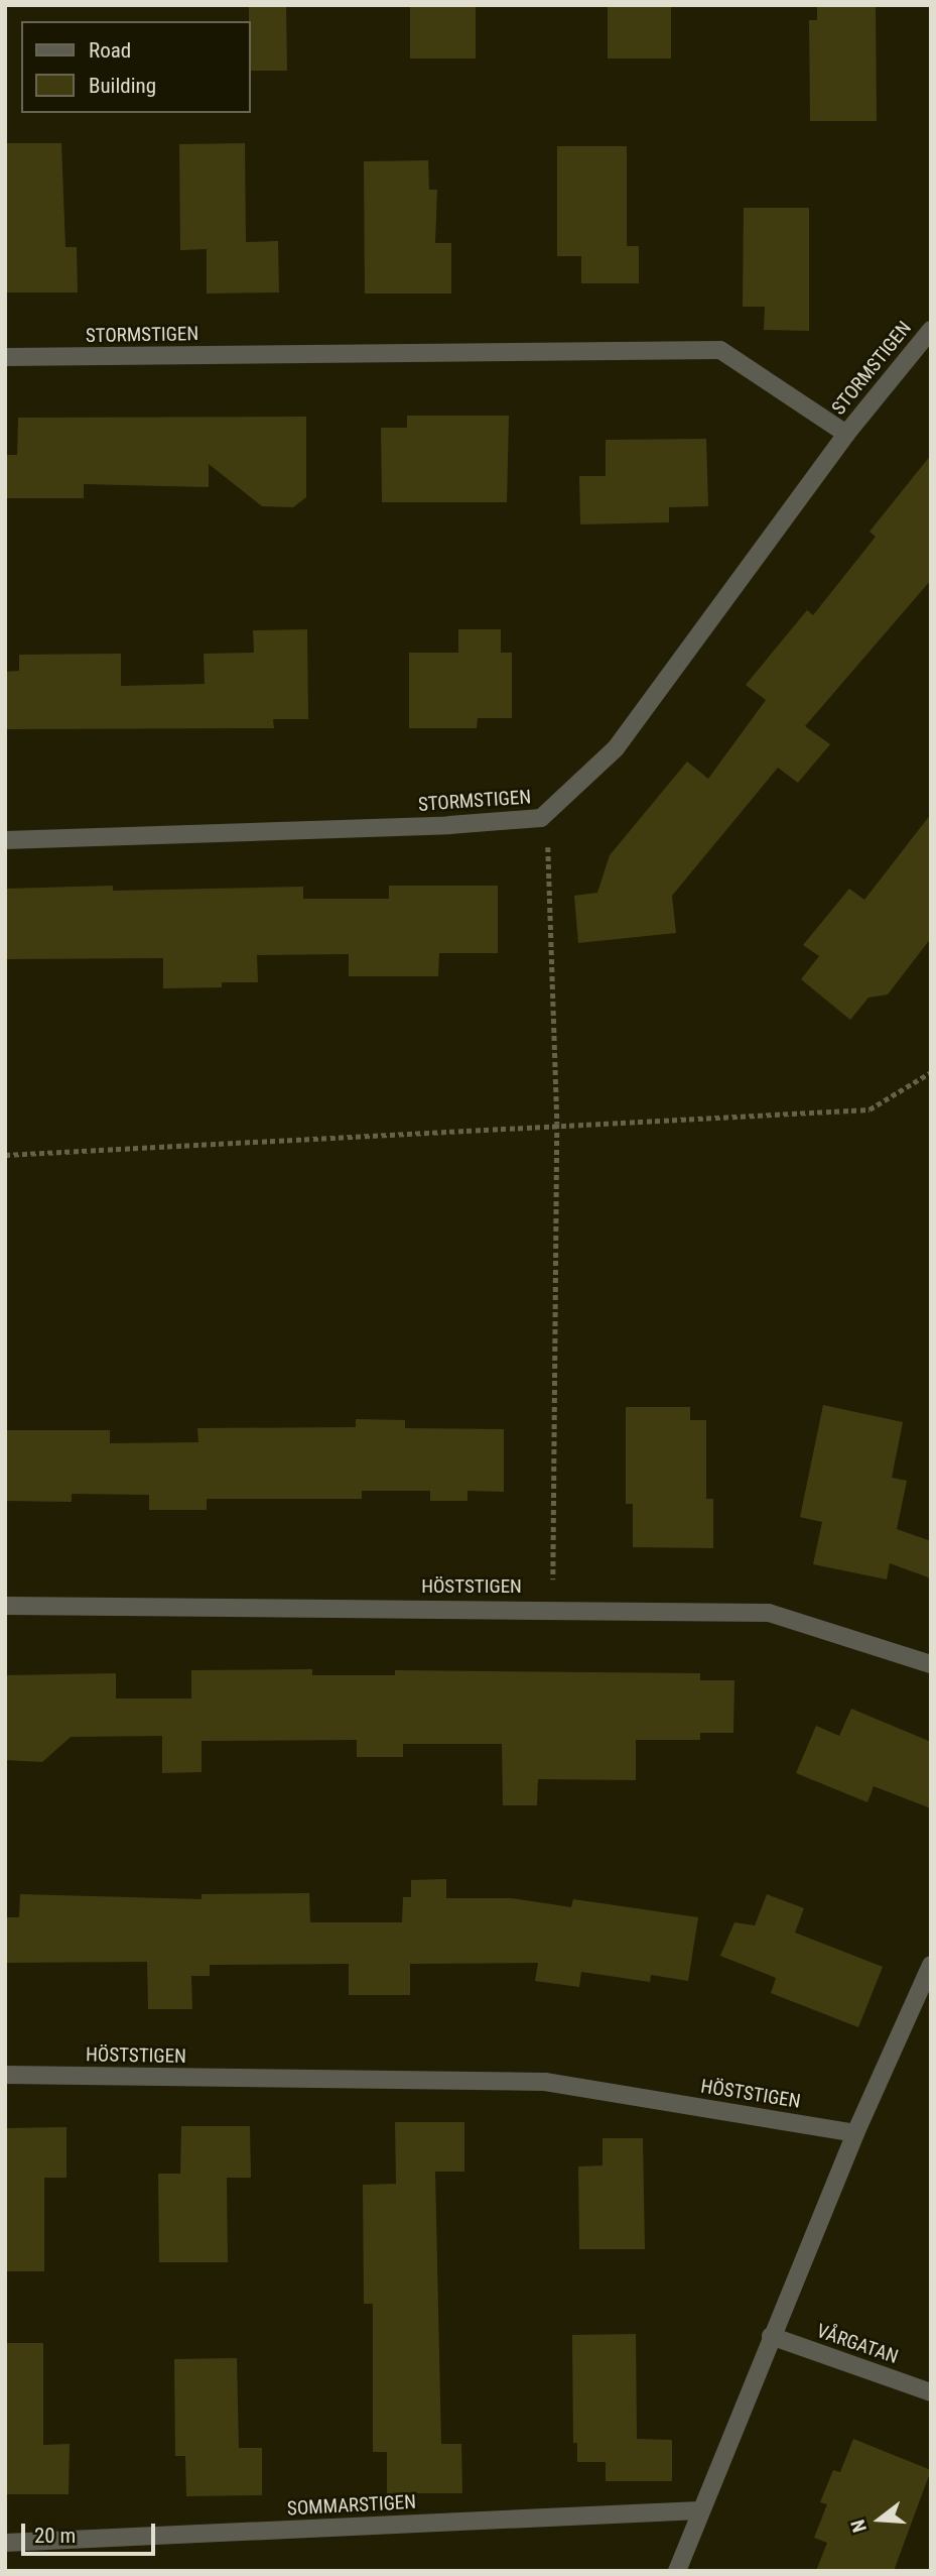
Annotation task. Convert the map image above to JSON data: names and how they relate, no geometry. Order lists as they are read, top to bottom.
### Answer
{
  "streets": {
    "street": [
      "STORMSTIGEN",
      "HÖSTSTIGEN",
      "VÅRGATAN",
      "SOMMARSTIGEN"
    ]
  },
  "legend": ["Road", "Building"],
  "scale_bar": "20 m",
  "north": "left"
}
